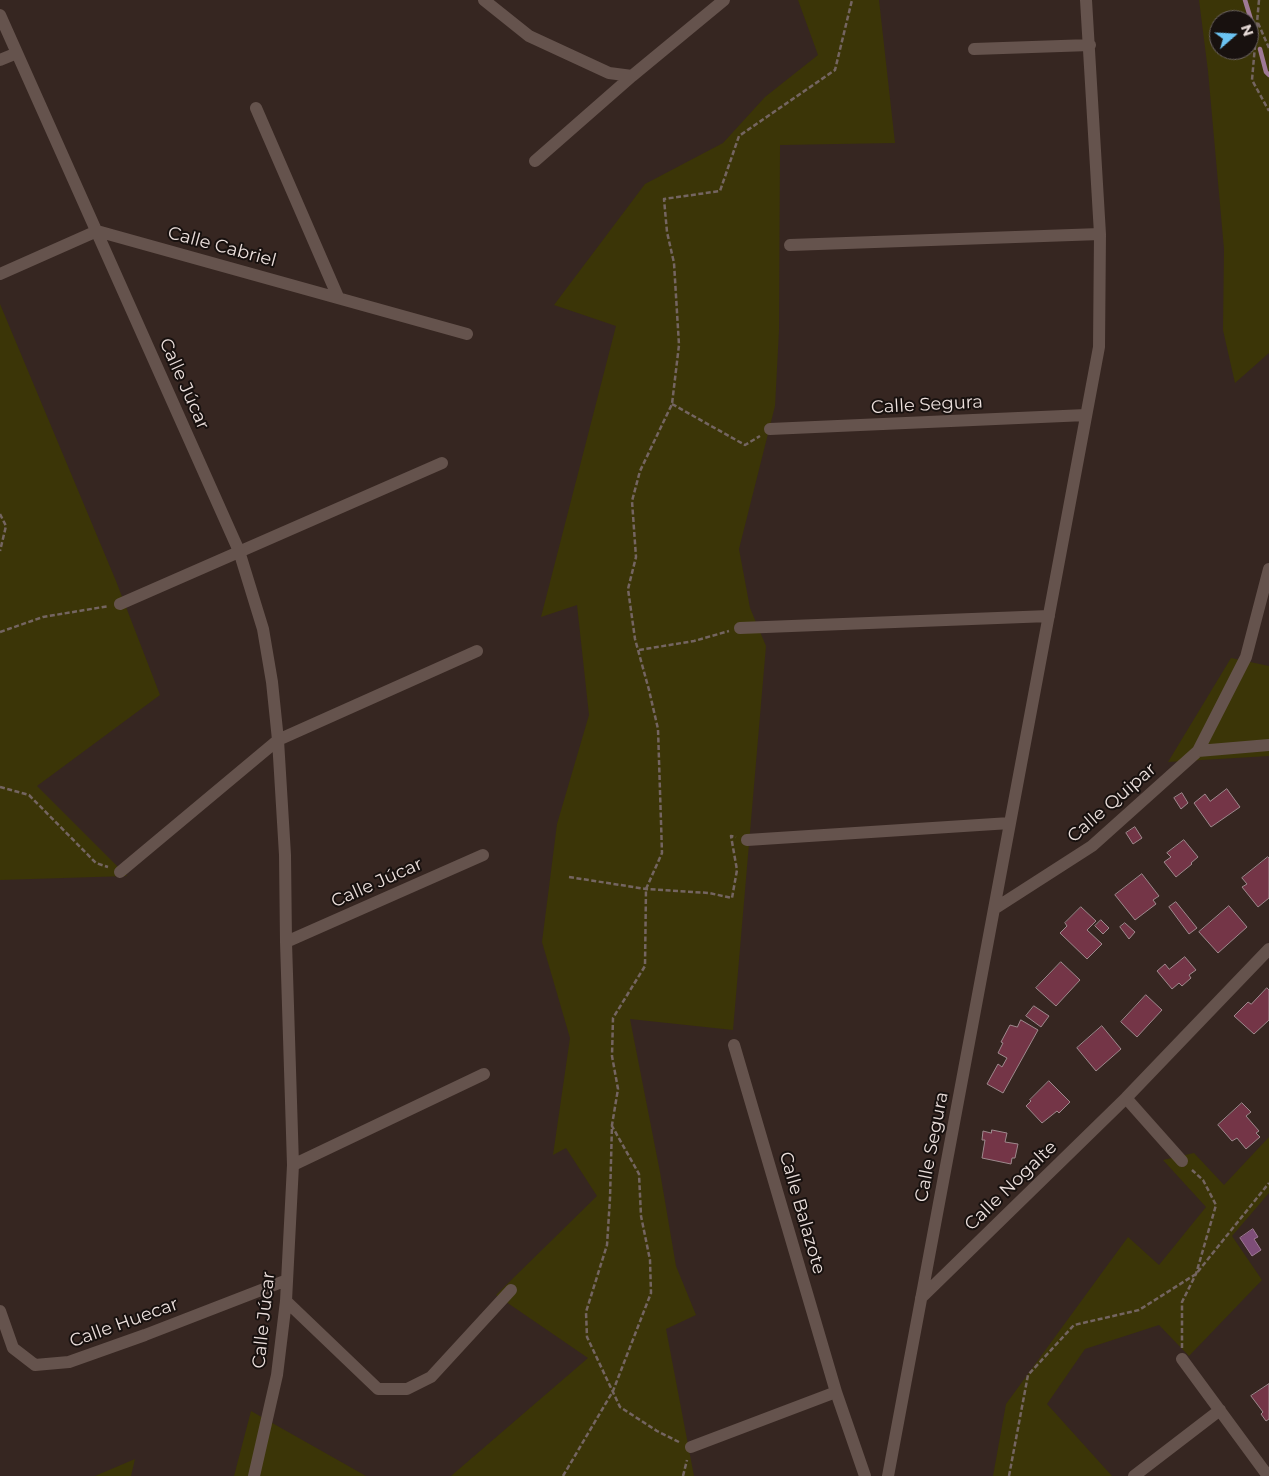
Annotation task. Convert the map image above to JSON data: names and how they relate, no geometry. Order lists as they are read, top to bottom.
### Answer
{
  "streets": {
    "street": [
      "Calle Cabriel",
      "Calle Júcar",
      "Calle Segura",
      "Calle Quipar",
      "Calle Nogalte",
      "Calle Balazote",
      "Calle Huecar"
    ]
  },
  "crossings": [
    ["Calle Cabriel", "Calle Júcar"],
    ["Calle Júcar", "Calle Huecar"],
    ["Calle Segura", "Calle Quipar"],
    ["Calle Segura", "Calle Nogalte"]
  ],
  "north": "right"
}
